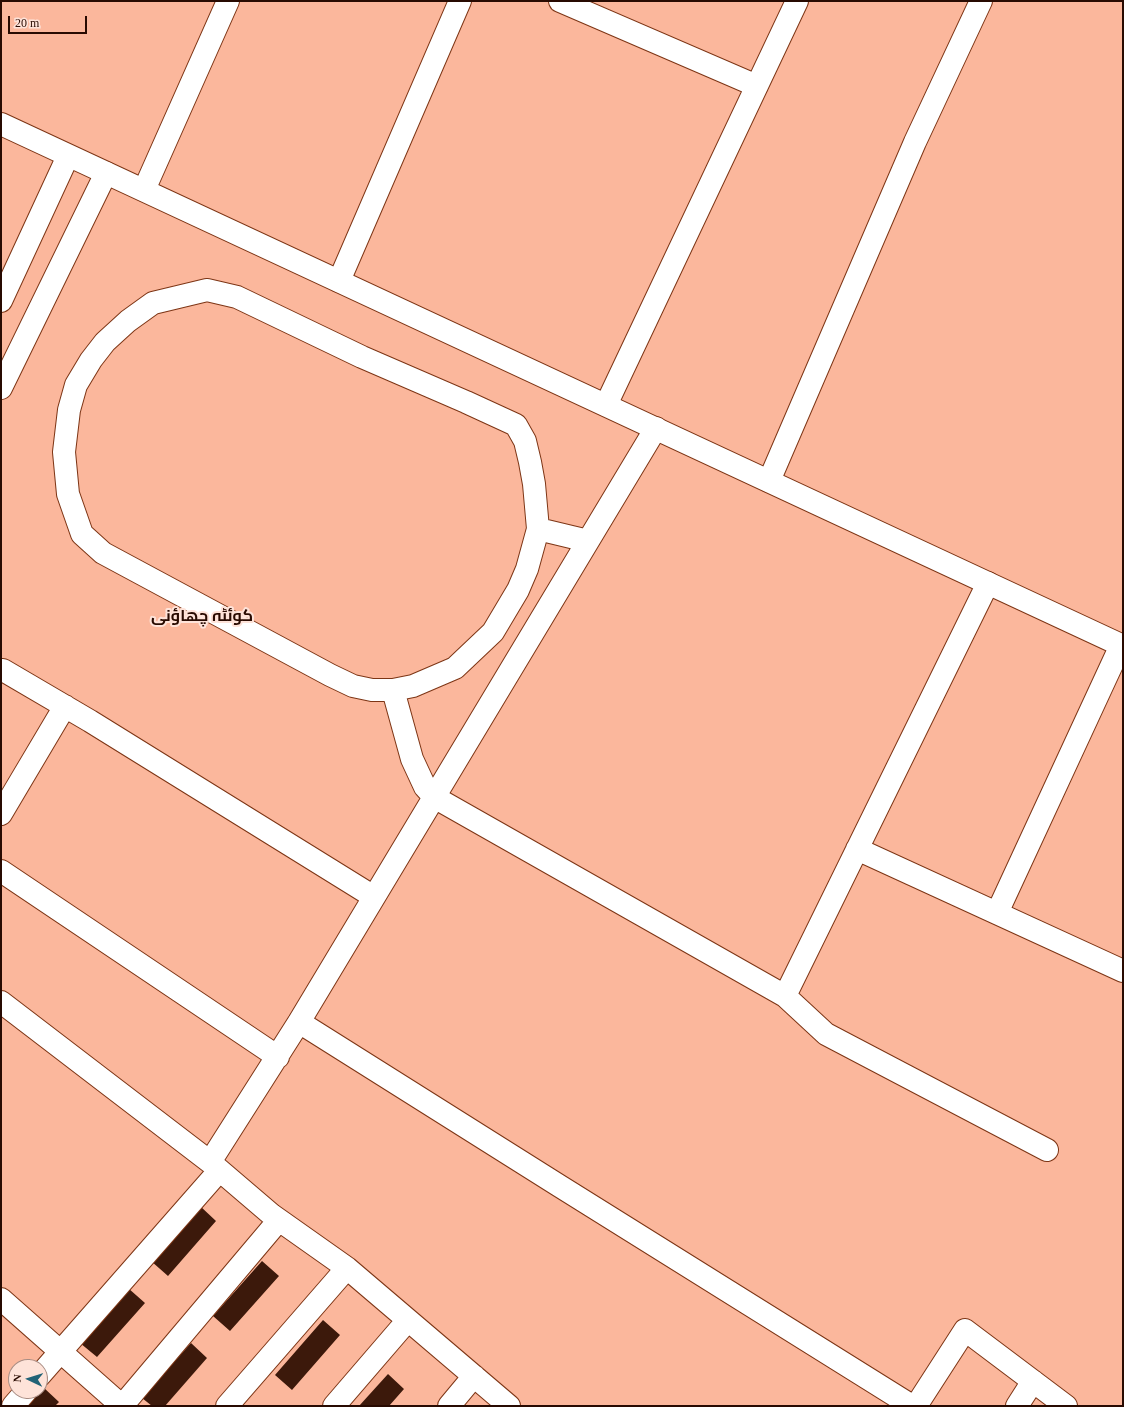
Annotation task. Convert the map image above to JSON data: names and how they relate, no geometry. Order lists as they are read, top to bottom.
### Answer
{
  "districts": ["کوئٹہ چھاؤنی"],
  "scale_bar": "20 m",
  "north": "left"
}
